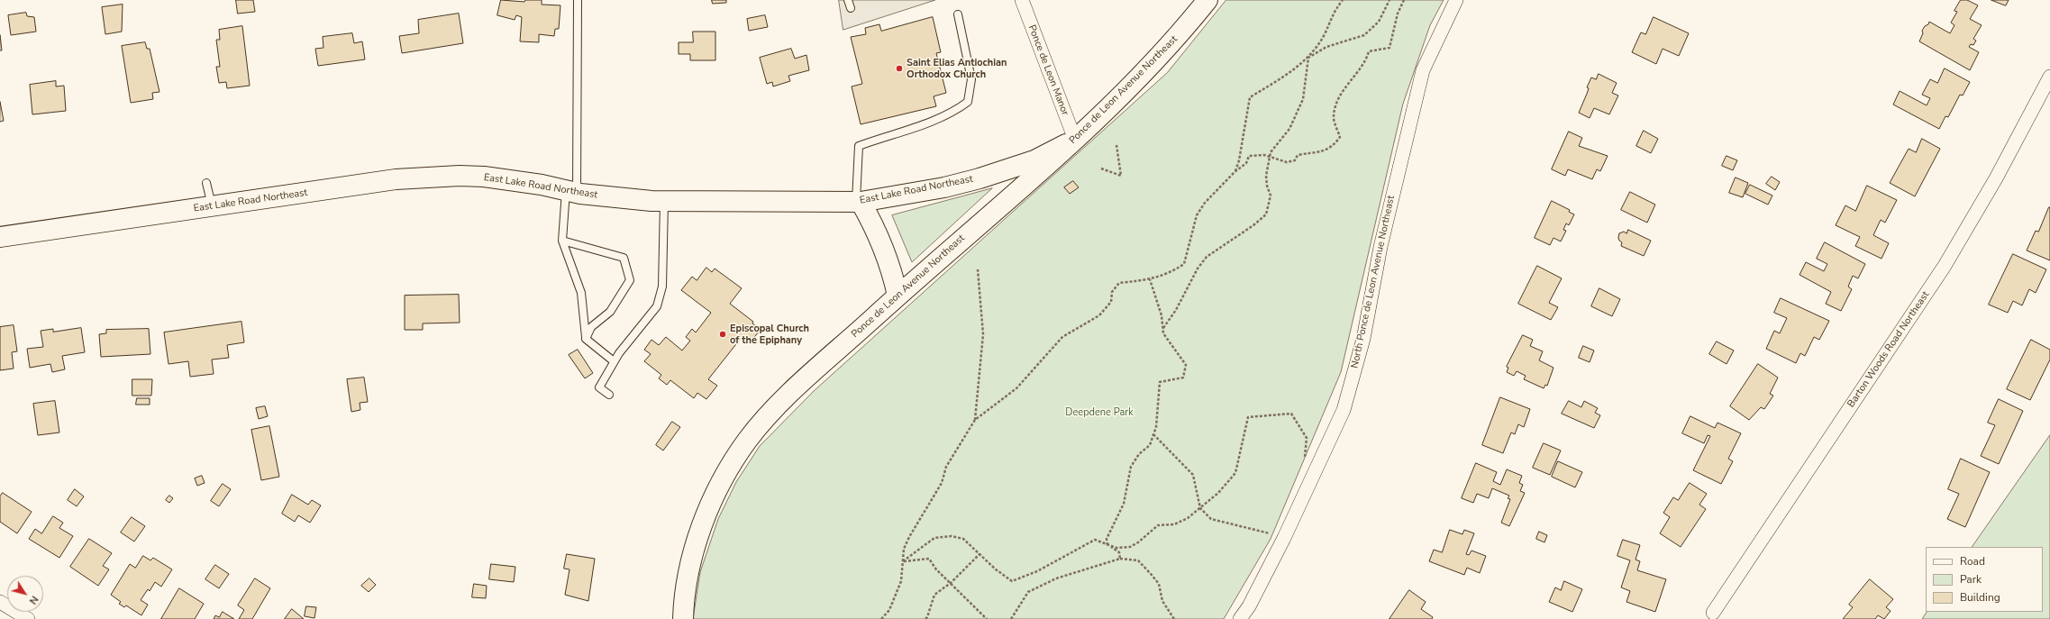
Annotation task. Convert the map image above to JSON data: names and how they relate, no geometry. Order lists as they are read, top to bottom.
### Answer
{
  "streets": {
    "main road": ["Ponce de Leon Avenue Northeast", "East Lake Road Northeast"],
    "street": ["Ponce de Leon Manor", "North Ponce de Leon Avenue Northeast", "Barton Woods Road Northeast"]
  },
  "crossings": [
    ["Ponce de Leon Manor", "Ponce de Leon Avenue Northeast"],
    ["Ponce de Leon Manor", "East Lake Road Northeast"],
    ["Ponce de Leon Avenue Northeast", "East Lake Road Northeast"]
  ],
  "parks": ["Deepdene Park"],
  "places": ["Saint Elias Antiochian Orthodox Church", "Episcopal Church of the Epiphany"],
  "legend": ["Road", "Park", "Building"],
  "north": "bottom right"
}
